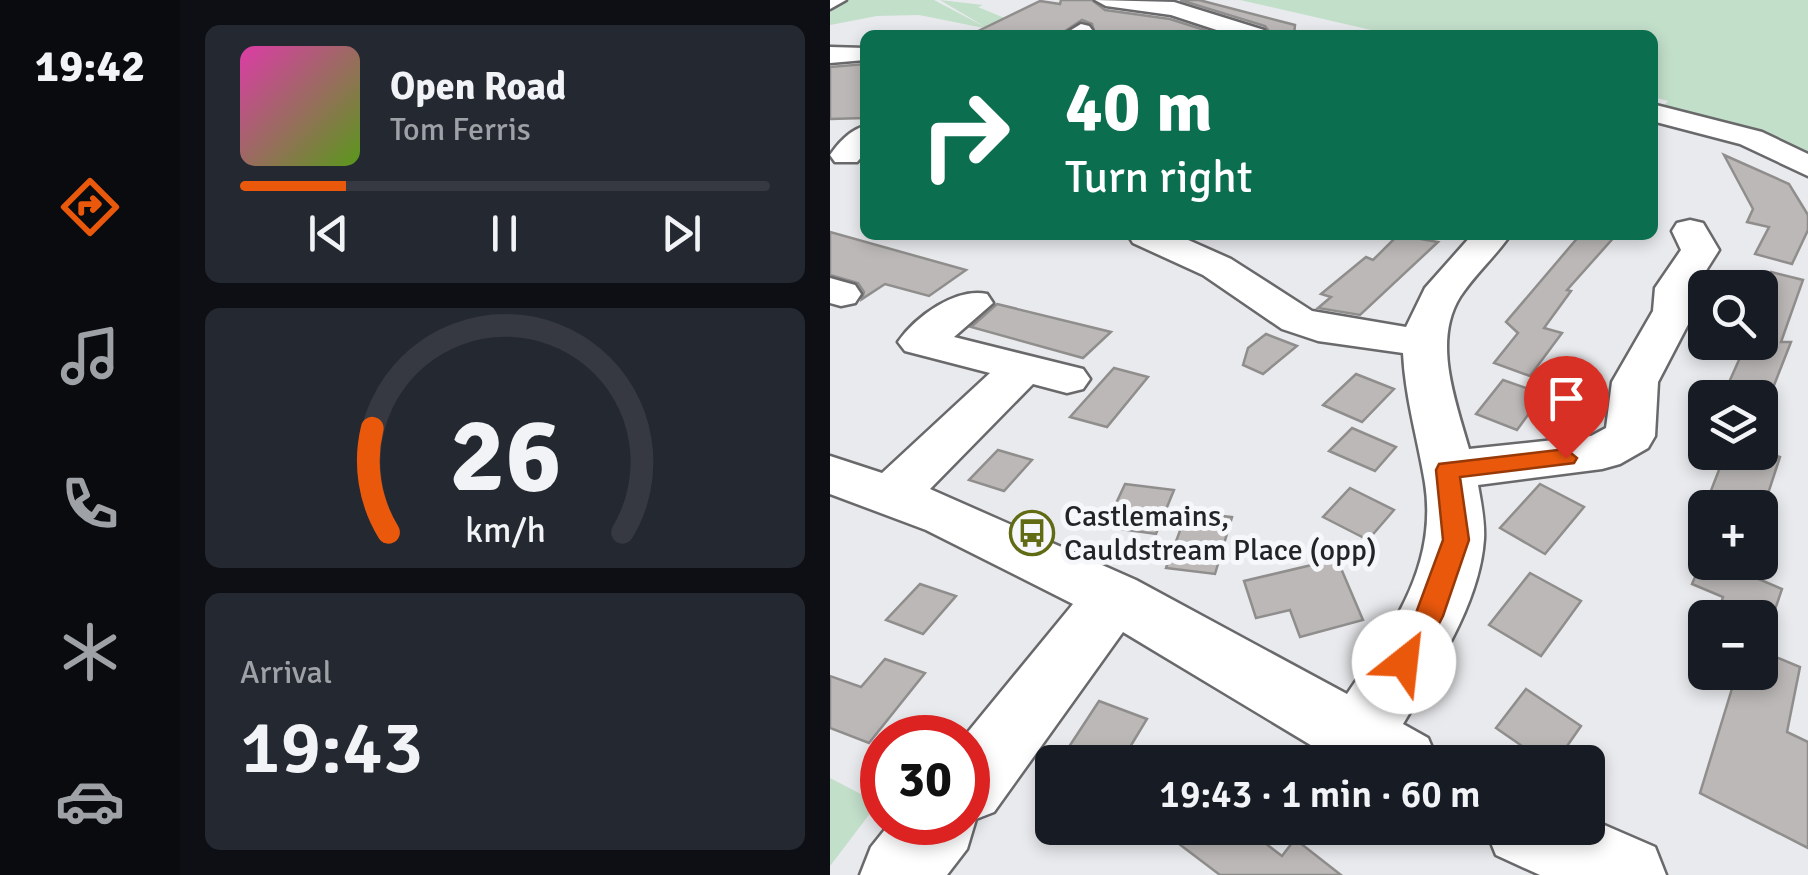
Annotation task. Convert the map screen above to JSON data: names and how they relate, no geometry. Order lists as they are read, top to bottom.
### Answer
{
  "places": {
    "bus stop": ["Castlemains, Cauldstream Place (opp)"]
  },
  "page": {
    "tabs": "19:42",
    "turn": ["40 m", "Turn right"],
    "song": ["Open Road", "Tom Ferris"],
    "map_buttons": ["+", "−"],
    "tile": ["Arrival", "19:43"],
    "limit": "30",
    "trip": "19:43 · 1 min · 60 m",
    "gauge": ["26", "km/h"]
  }
}
